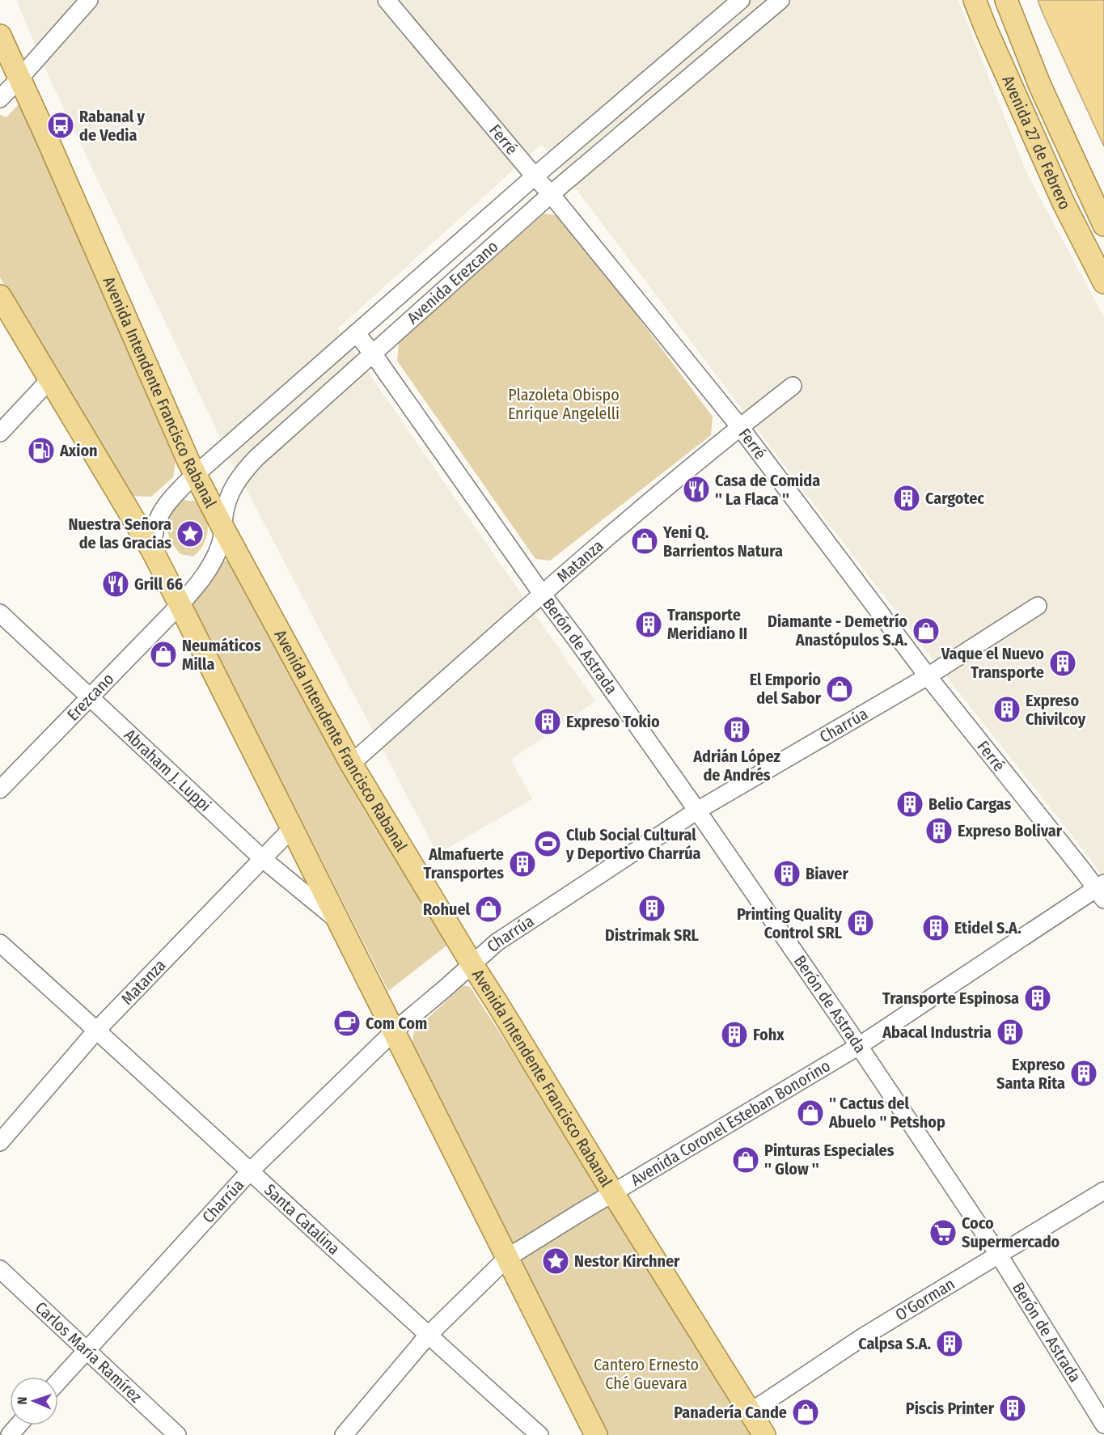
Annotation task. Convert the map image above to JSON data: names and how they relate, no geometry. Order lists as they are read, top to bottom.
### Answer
{
  "streets": {
    "main road": ["Avenida 27 de Febrero", "Avenida Intendente Francisco Rabanal"],
    "street": [
      "Ferré",
      "Avenida Erezcano",
      "Matanza",
      "Berón de Astrada",
      "Erezcano",
      "Charrúa",
      "Abraham J. Luppi",
      "Avenida Coronel Esteban Bonorino",
      "Santa Catalina",
      "O'Gorman",
      "Carlos María Ramírez"
    ]
  },
  "crossings": [
    ["Ferré", "Avenida Erezcano"],
    ["Ferré", "Matanza"],
    ["Ferré", "Charrúa"],
    ["Ferré", "Avenida Coronel Esteban Bonorino"],
    ["Avenida Erezcano", "Avenida Intendente Francisco Rabanal"],
    ["Avenida Erezcano", "Berón de Astrada"],
    ["Avenida Erezcano", "Erezcano"],
    ["Avenida Intendente Francisco Rabanal", "Matanza"],
    ["Avenida Intendente Francisco Rabanal", "Charrúa"],
    ["Avenida Intendente Francisco Rabanal", "Avenida Coronel Esteban Bonorino"],
    ["Avenida Intendente Francisco Rabanal", "O'Gorman"],
    ["Matanza", "Berón de Astrada"],
    ["Matanza", "Abraham J. Luppi"],
    ["Matanza", "Santa Catalina"],
    ["Berón de Astrada", "Charrúa"],
    ["Berón de Astrada", "Avenida Coronel Esteban Bonorino"],
    ["Berón de Astrada", "O'Gorman"],
    ["Erezcano", "Abraham J. Luppi"],
    ["Charrúa", "Santa Catalina"],
    ["Charrúa", "Carlos María Ramírez"],
    ["Avenida Coronel Esteban Bonorino", "Santa Catalina"]
  ],
  "parks": ["Plazoleta Obispo Enrique Angelelli", "Cantero Ernesto Ché Guevara"],
  "places": {
    "bus stop": ["Rabanal y de Vedia"],
    "fuel station": ["Axion"],
    "restaurant": ["Casa de Comida '' La Flaca ''", "Grill 66"],
    "building": [
      "Cargotec",
      "Transporte Meridiano II",
      "Vaque el Nuevo Transporte",
      "Expreso Chivilcoy",
      "Expreso Tokio",
      "Adrián López de Andrés",
      "Belio Cargas",
      "Expreso Bolivar",
      "Almafuerte Transportes",
      "Biaver",
      "Distrimak SRL",
      "Printing Quality Control SRL",
      "Etidel S.A.",
      "Transporte Espinosa",
      "Abacal Industria",
      "Fohx",
      "Expreso Santa Rita",
      "Calpsa S.A.",
      "Piscis Printer"
    ],
    "place": ["Nuestra Señora de las Gracias", "Nestor Kirchner"],
    "shop": [
      "Yeni Q. Barrientos Natura",
      "Diamante - Demetrío Anastópulos S.A.",
      "Neumáticos Milla",
      "El Emporio del Sabor",
      "Rohuel",
      "'' Cactus del Abuelo '' Petshop",
      "Pinturas Especiales '' Glow ''",
      "Panadería Cande"
    ],
    "sports": ["Club Social Cultural y Deportivo Charrúa"],
    "cafe": ["Com Com"],
    "supermarket": ["Coco Supermercado"]
  },
  "north": "left"
}
